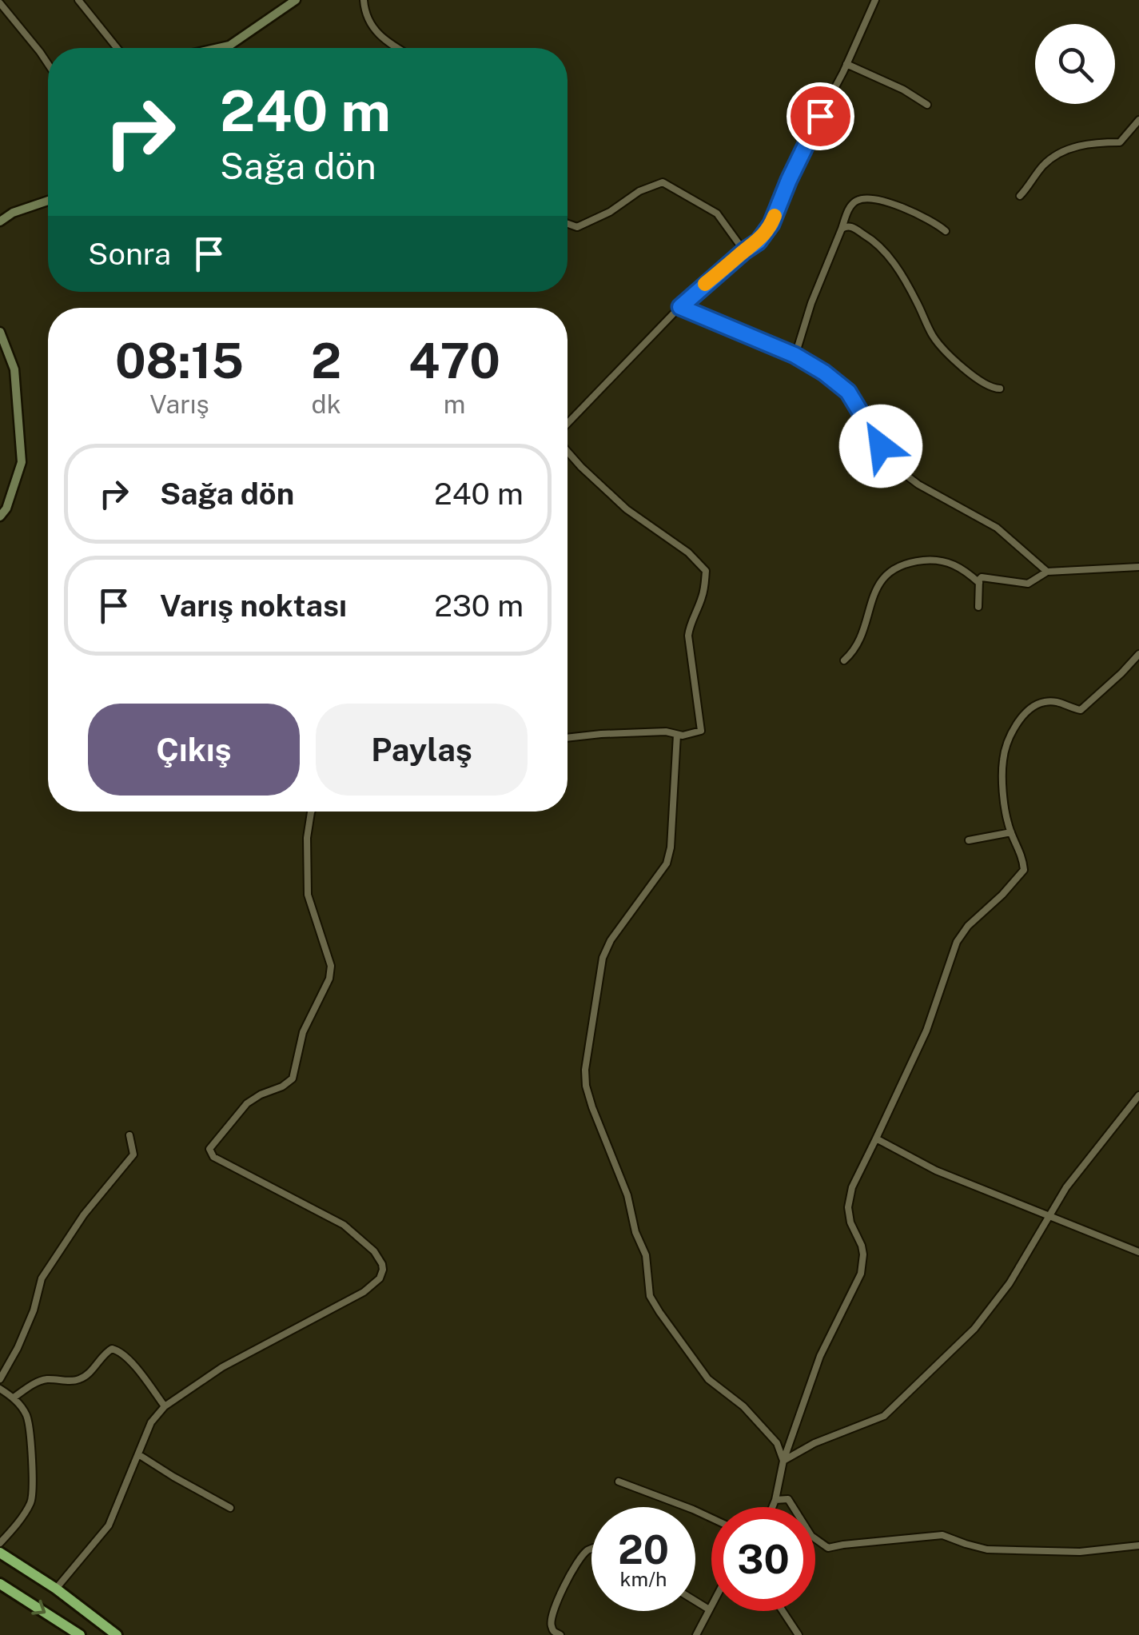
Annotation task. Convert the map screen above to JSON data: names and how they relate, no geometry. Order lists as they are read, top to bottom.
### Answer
{
  "page": {
    "turn": ["240 m", "Sağa dön"],
    "then": "Sonra",
    "eta": [
      "08:15",
      "Varış",
      "2",
      "dk",
      "470",
      "m"
    ],
    "list": [
      {
        "name": "Sağa dön",
        "value": "240 m"
      },
      {
        "name": "Varış noktası",
        "value": "230 m"
      }
    ],
    "buttons": ["Çıkış", "Paylaş"],
    "speed": "20 km/h",
    "limit": "30"
  }
}
